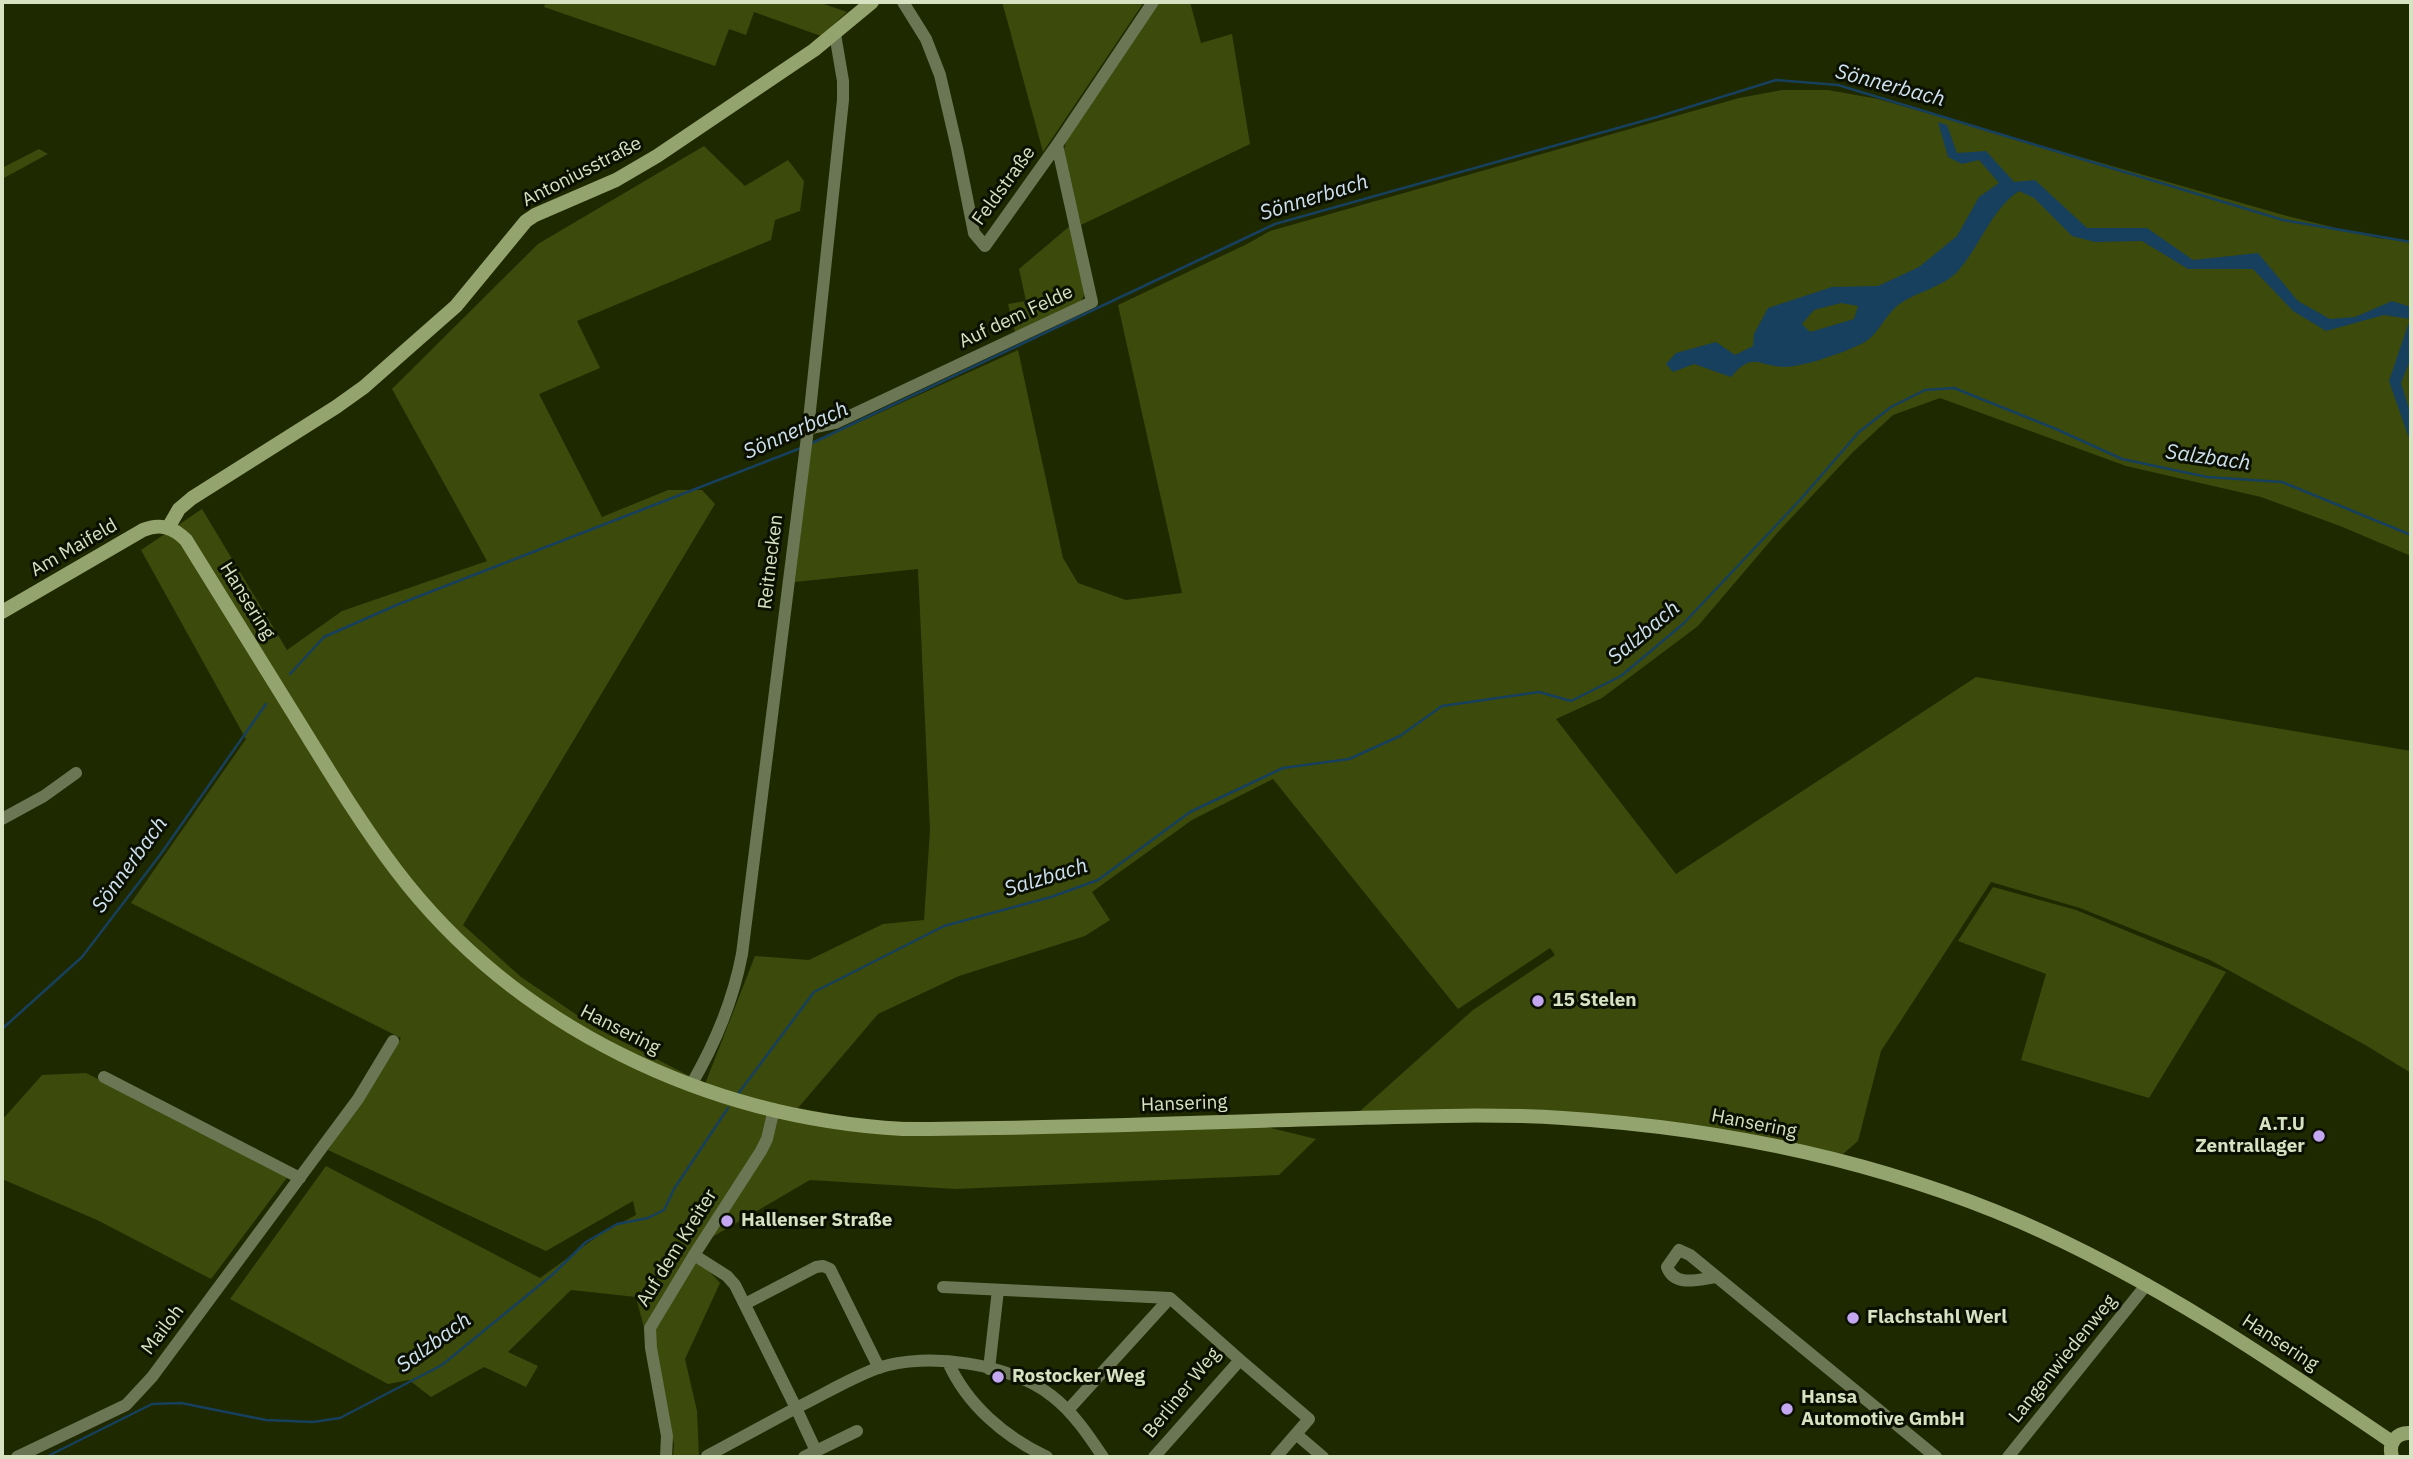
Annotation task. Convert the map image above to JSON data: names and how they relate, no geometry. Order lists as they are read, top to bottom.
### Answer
{
  "streets": {
    "street": [
      "Antoniusstraße",
      "Feldstraße",
      "Auf dem Felde",
      "Am Maifeld",
      "Reitnecken",
      "Hansering",
      "Auf dem Kreiter",
      "Mailoh",
      "Langenwiedenweg",
      "Berliner Weg"
    ]
  },
  "crossings": [
    ["Antoniusstraße", "Am Maifeld"],
    ["Antoniusstraße", "Reitnecken"],
    ["Antoniusstraße", "Hansering"],
    ["Feldstraße", "Auf dem Felde"],
    ["Auf dem Felde", "Reitnecken"],
    ["Am Maifeld", "Hansering"],
    ["Reitnecken", "Hansering"],
    ["Hansering", "Auf dem Kreiter"],
    ["Hansering", "Langenwiedenweg"]
  ],
  "water": ["Sönnerbach", "Salzbach"],
  "places": [
    "15 Stelen",
    "A.T.U Zentrallager",
    "Hallenser Straße",
    "Flachstahl Werl",
    "Rostocker Weg",
    "Hansa Automotive GmbH"
  ]
}
